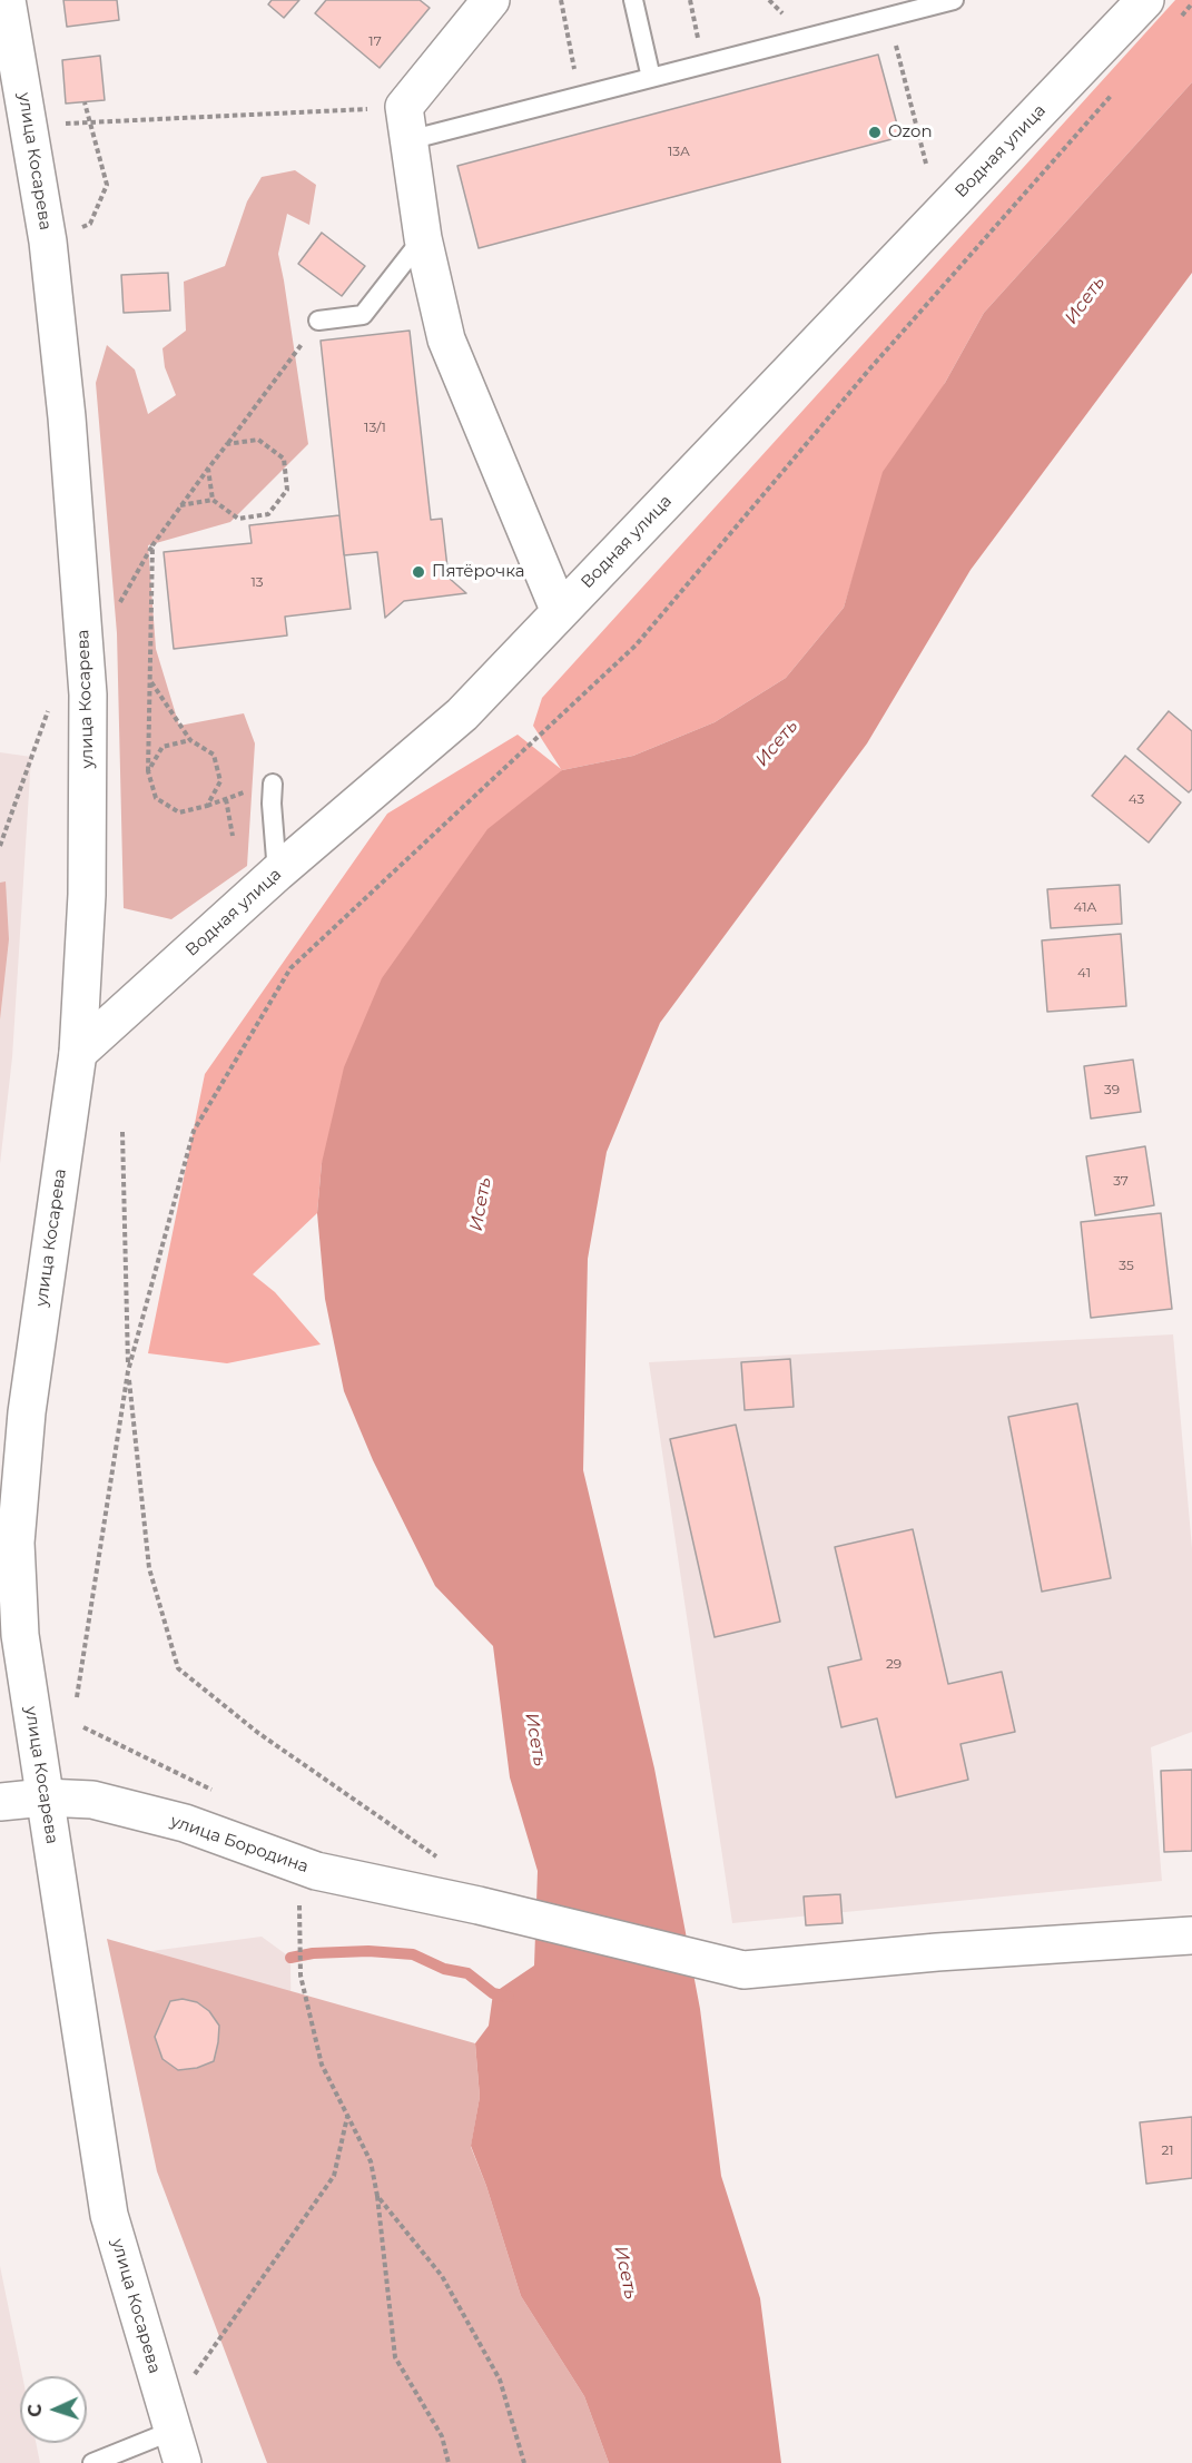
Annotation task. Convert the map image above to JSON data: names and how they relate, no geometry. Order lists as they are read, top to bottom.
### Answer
{
  "streets": {
    "street": ["Водная улица", "улица Косарева", "улица Бородина"]
  },
  "crossings": [
    ["Водная улица", "улица Косарева"],
    ["улица Косарева", "улица Бородина"]
  ],
  "water": ["Исеть"],
  "places": ["Ozon", "Пятёрочка"],
  "house_numbers": [
    "17",
    "13А",
    "13/1",
    "13",
    "43",
    "41А",
    "41",
    "39",
    "37",
    "35",
    "29",
    "21"
  ],
  "north": "left"
}
